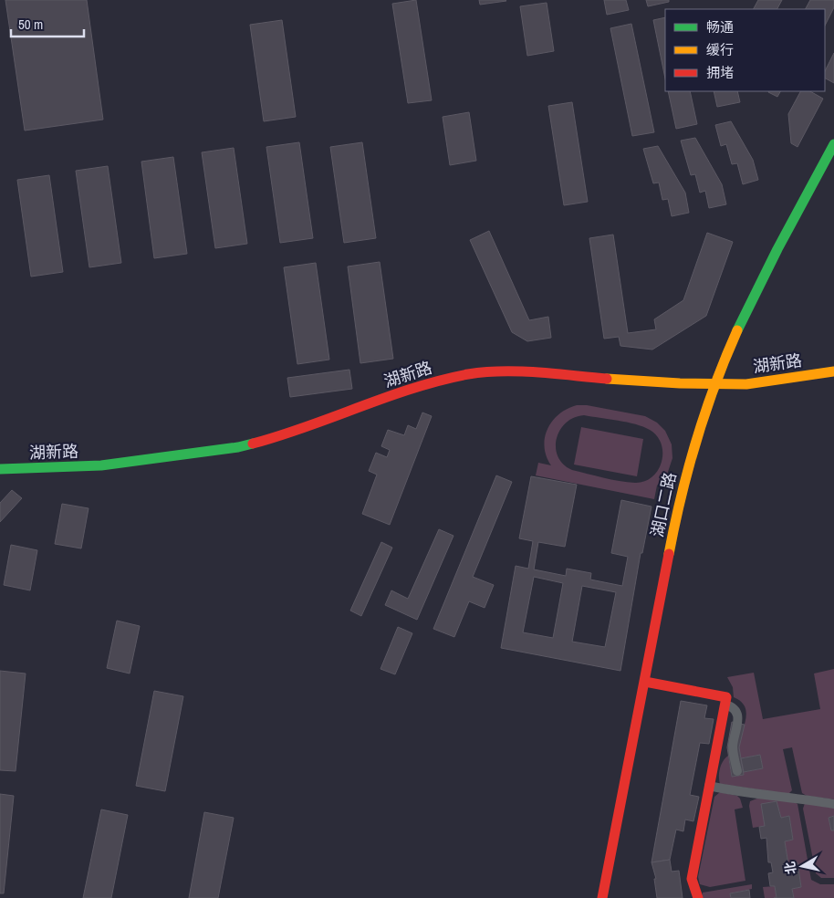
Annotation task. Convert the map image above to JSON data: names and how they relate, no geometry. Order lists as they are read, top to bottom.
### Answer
{
  "streets": {
    "street": ["湖新路", "湖口二路"]
  },
  "crossings": [
    ["湖新路", "湖口二路"]
  ],
  "legend": ["畅通", "缓行", "拥堵"],
  "scale_bar": "50 m",
  "north": "left"
}
